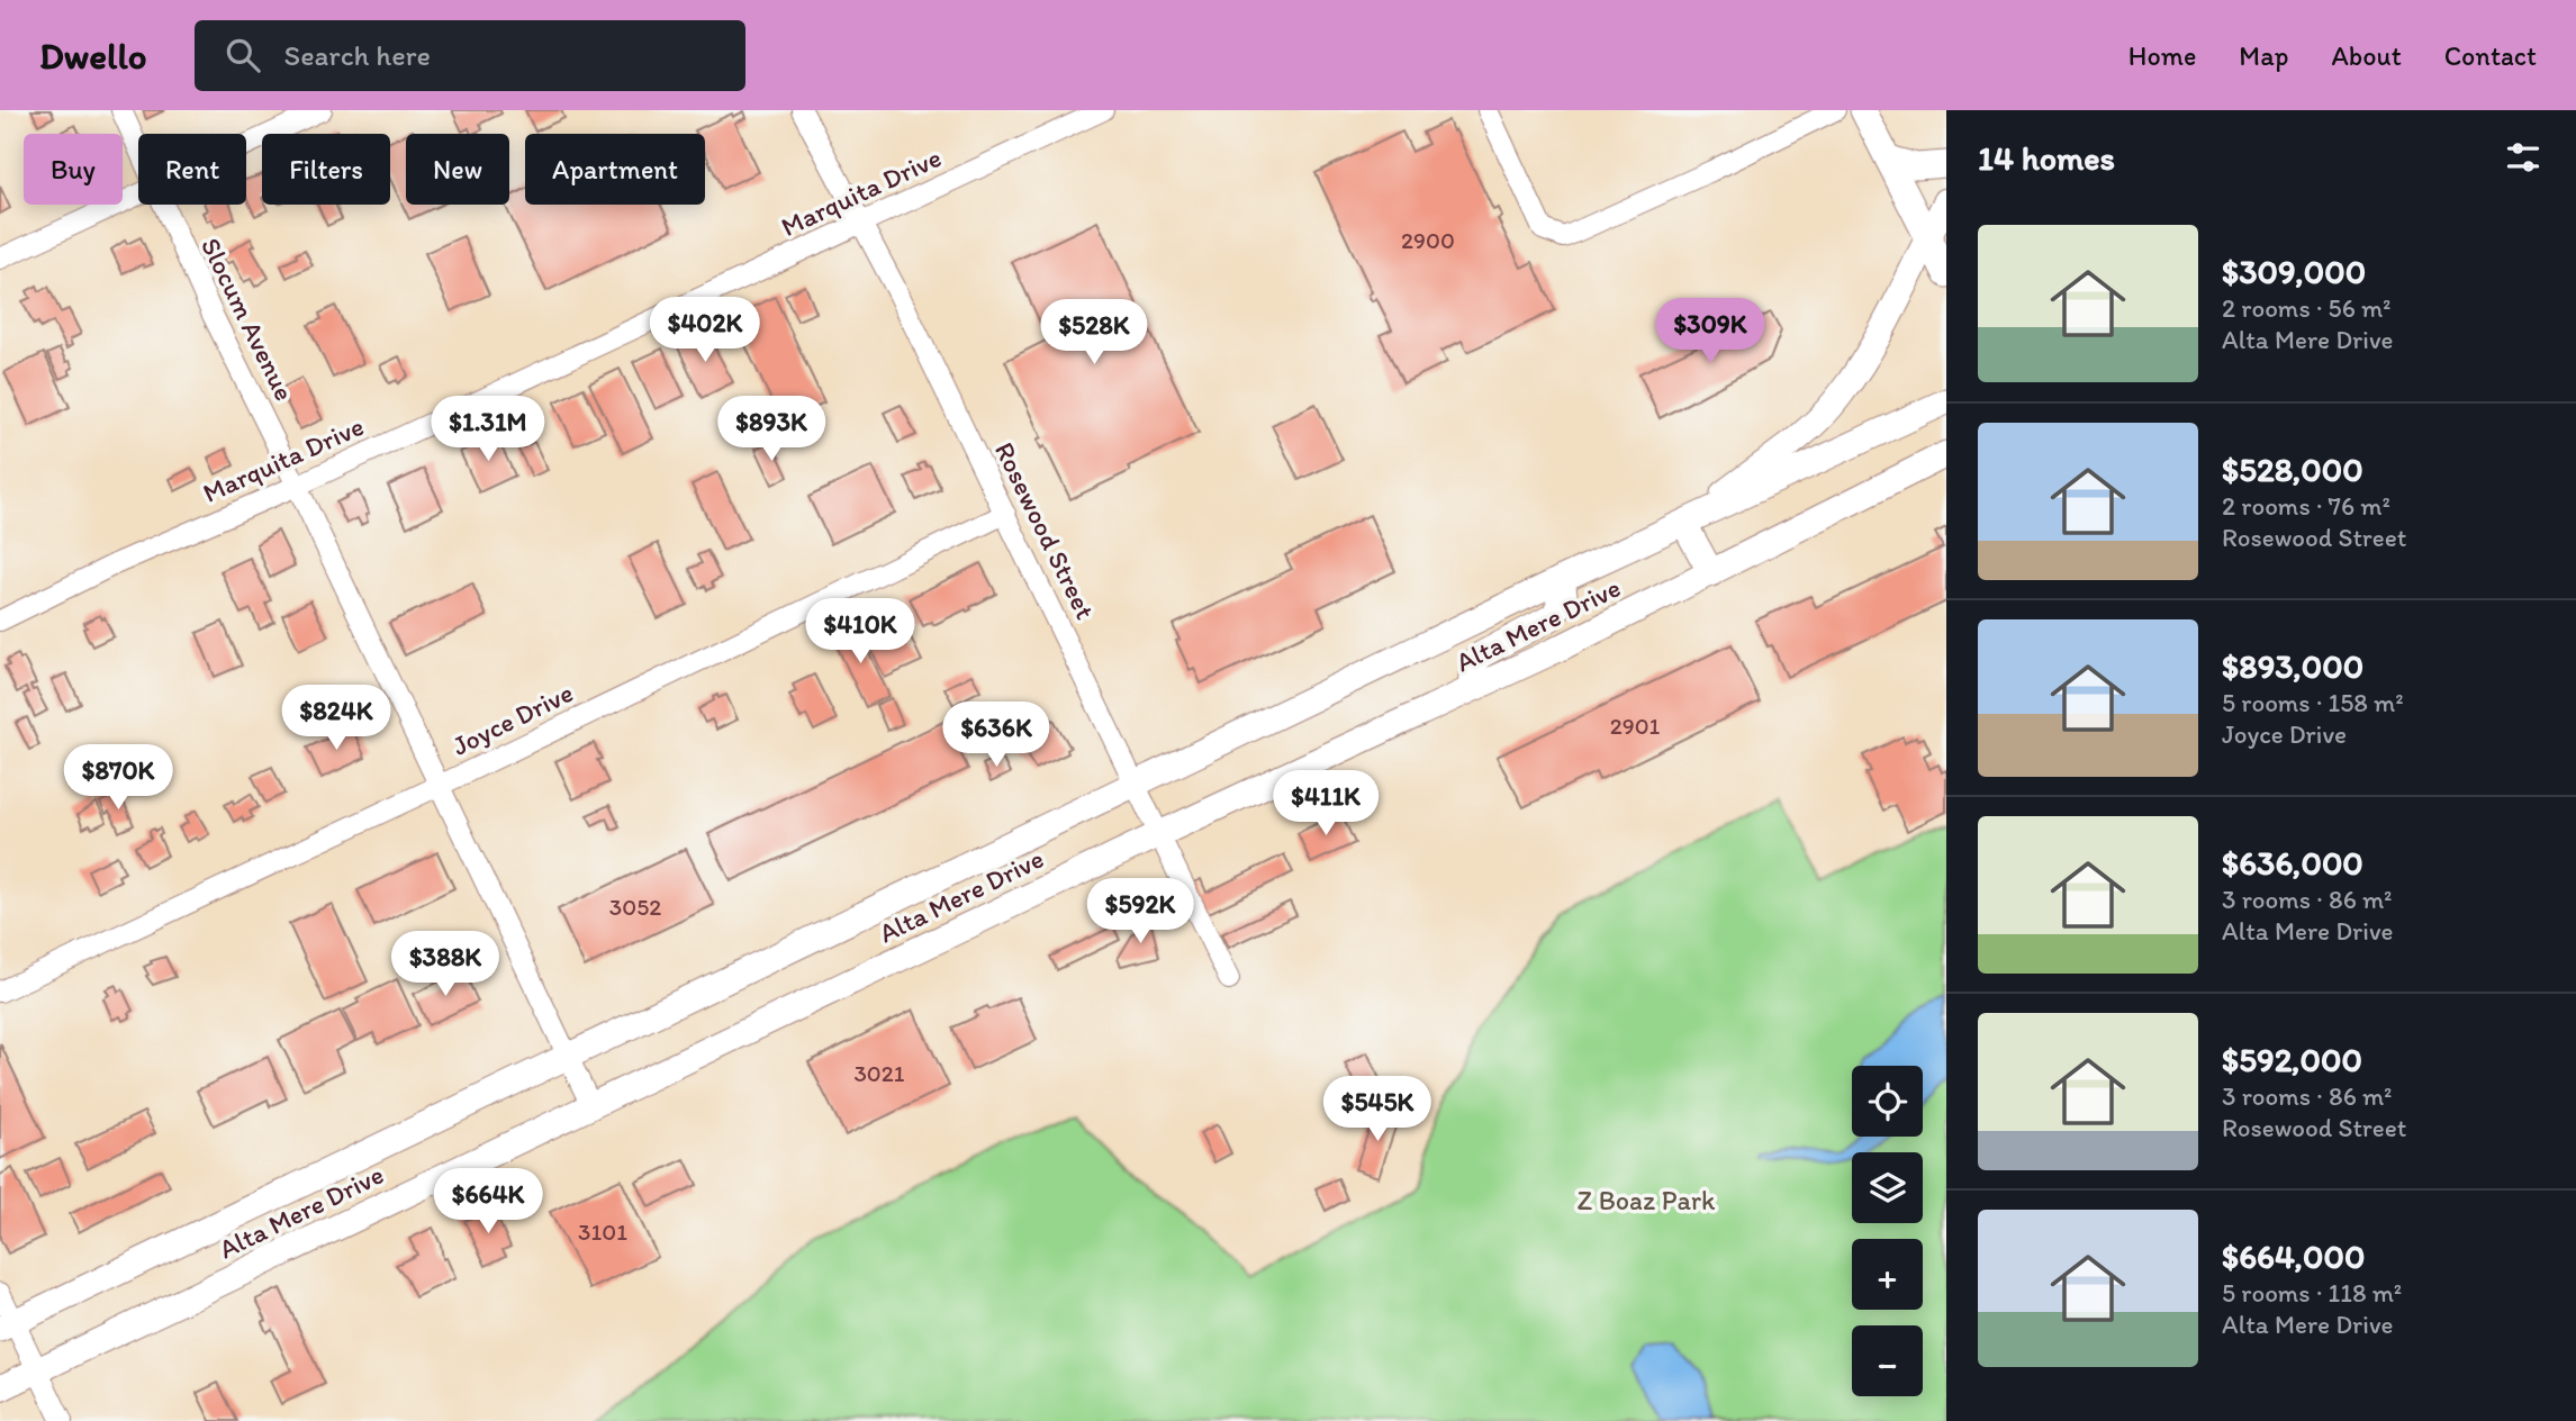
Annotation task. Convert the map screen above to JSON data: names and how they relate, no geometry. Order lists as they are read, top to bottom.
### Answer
{
  "streets": {
    "main road": ["Alta Mere Drive"],
    "street": [
      "Marquita Drive",
      "Slocum Avenue",
      "Rosewood Street",
      "Joyce Drive"
    ]
  },
  "crossings": [
    ["Marquita Drive", "Slocum Avenue"],
    ["Marquita Drive", "Rosewood Street"],
    ["Slocum Avenue", "Alta Mere Drive"],
    ["Slocum Avenue", "Joyce Drive"],
    ["Rosewood Street", "Alta Mere Drive"],
    ["Rosewood Street", "Joyce Drive"]
  ],
  "parks": ["Z Boaz Park"],
  "house_numbers": [
    "2900",
    "2901",
    "3052",
    "3021",
    "3101"
  ],
  "page": {
    "header": "Dwello",
    "search": "Search here",
    "nav": [
      "Home",
      "Map",
      "About",
      "Contact"
    ],
    "heading": "14 homes",
    "chip": [
      "Buy",
      "Rent",
      "Filters",
      "New",
      "Apartment"
    ],
    "list": [
      {
        "name": "$309,000",
        "note": "2 rooms · 56 m² · Alta Mere Drive"
      },
      {
        "name": "$528,000",
        "note": "2 rooms · 76 m² · Rosewood Street"
      },
      {
        "name": "$893,000",
        "note": "5 rooms · 158 m² · Joyce Drive"
      },
      {
        "name": "$636,000",
        "note": "3 rooms · 86 m² · Alta Mere Drive"
      },
      {
        "name": "$592,000",
        "note": "3 rooms · 86 m² · Rosewood Street"
      },
      {
        "name": "$664,000",
        "note": "5 rooms · 118 m² · Alta Mere Drive"
      }
    ],
    "price": [
      "$402K",
      "$309K",
      "$528K",
      "$1.31M",
      "$893K",
      "$410K",
      "$824K",
      "$636K",
      "$870K",
      "$411K",
      "$592K",
      "$388K",
      "$545K",
      "$664K"
    ],
    "map_buttons": ["+", "−"]
  }
}
